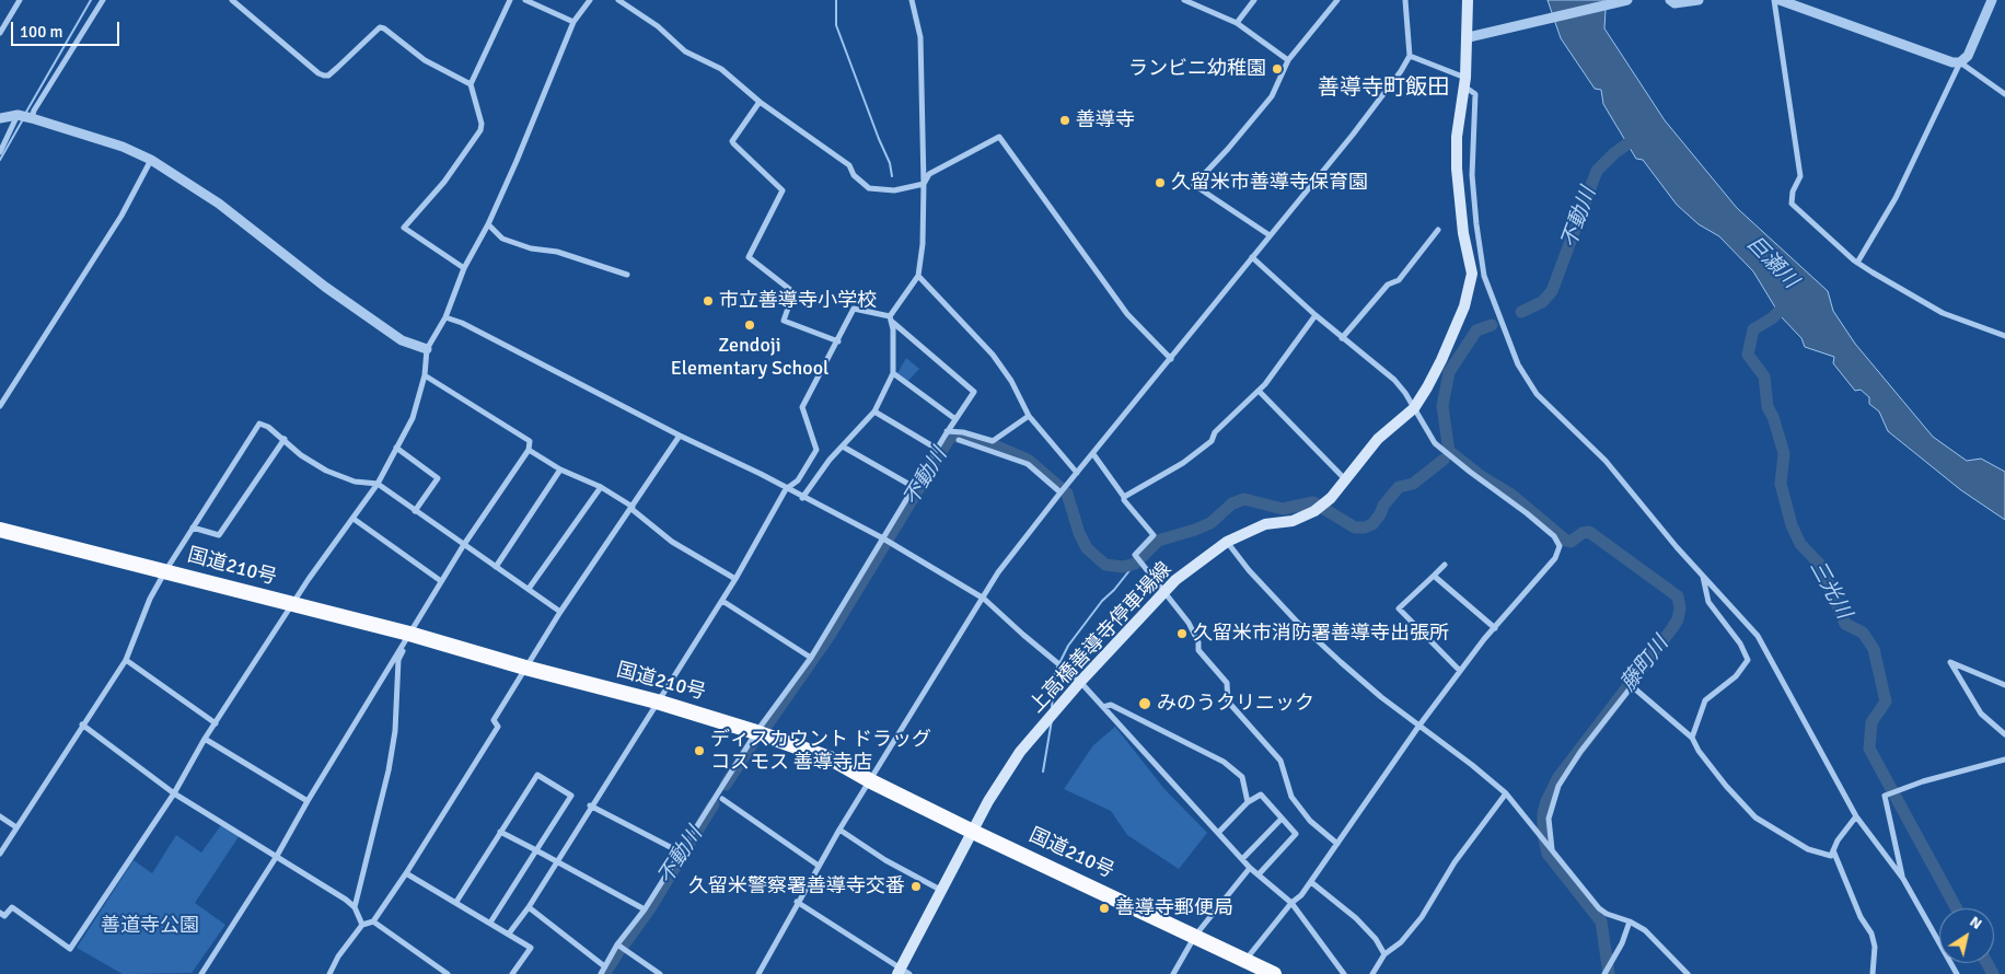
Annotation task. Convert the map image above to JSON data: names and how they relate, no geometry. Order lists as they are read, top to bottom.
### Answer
{
  "streets": {
    "highway": ["国道210号"],
    "main road": ["上高橋善導寺停車場線"]
  },
  "crossings": [
    ["国道210号", "上高橋善導寺停車場線"]
  ],
  "districts": ["善導寺町飯田"],
  "water": [
    "不動川",
    "巨瀬川",
    "三光川",
    "藤町川"
  ],
  "parks": ["善道寺公園"],
  "places": [
    "ランビニ幼稚園",
    "善導寺",
    "久留米市善導寺保育園",
    "市立善導寺小学校",
    "Zendoji Elementary School",
    "久留米市消防署善導寺出張所",
    "みのうクリニック",
    "ディスカウント ドラッグ コスモス 善導寺店",
    "久留米警察署善導寺交番",
    "善導寺郵便局"
  ],
  "scale_bar": "100 m",
  "north": "top right"
}
